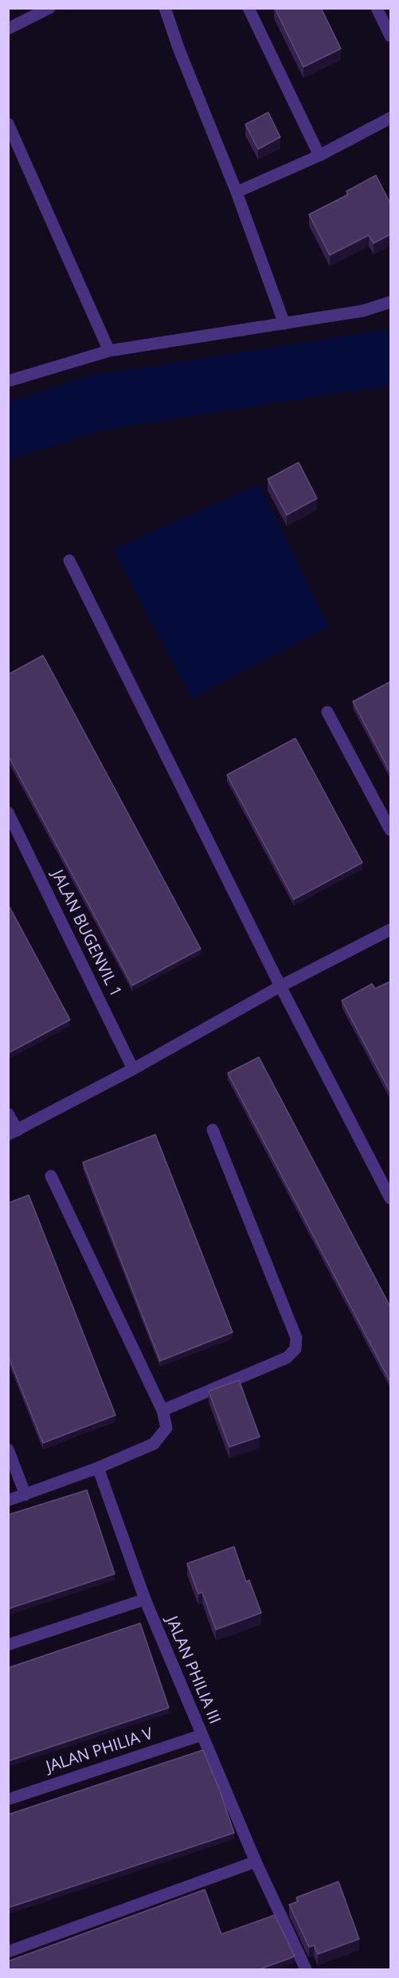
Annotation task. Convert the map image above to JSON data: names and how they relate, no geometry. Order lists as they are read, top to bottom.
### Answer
{
  "streets": {
    "street": ["JALAN BUGENVIL 1", "JALAN PHILIA III", "JALAN PHILIA V"]
  },
  "crossings": [
    ["JALAN PHILIA III", "JALAN PHILIA V"]
  ]
}
